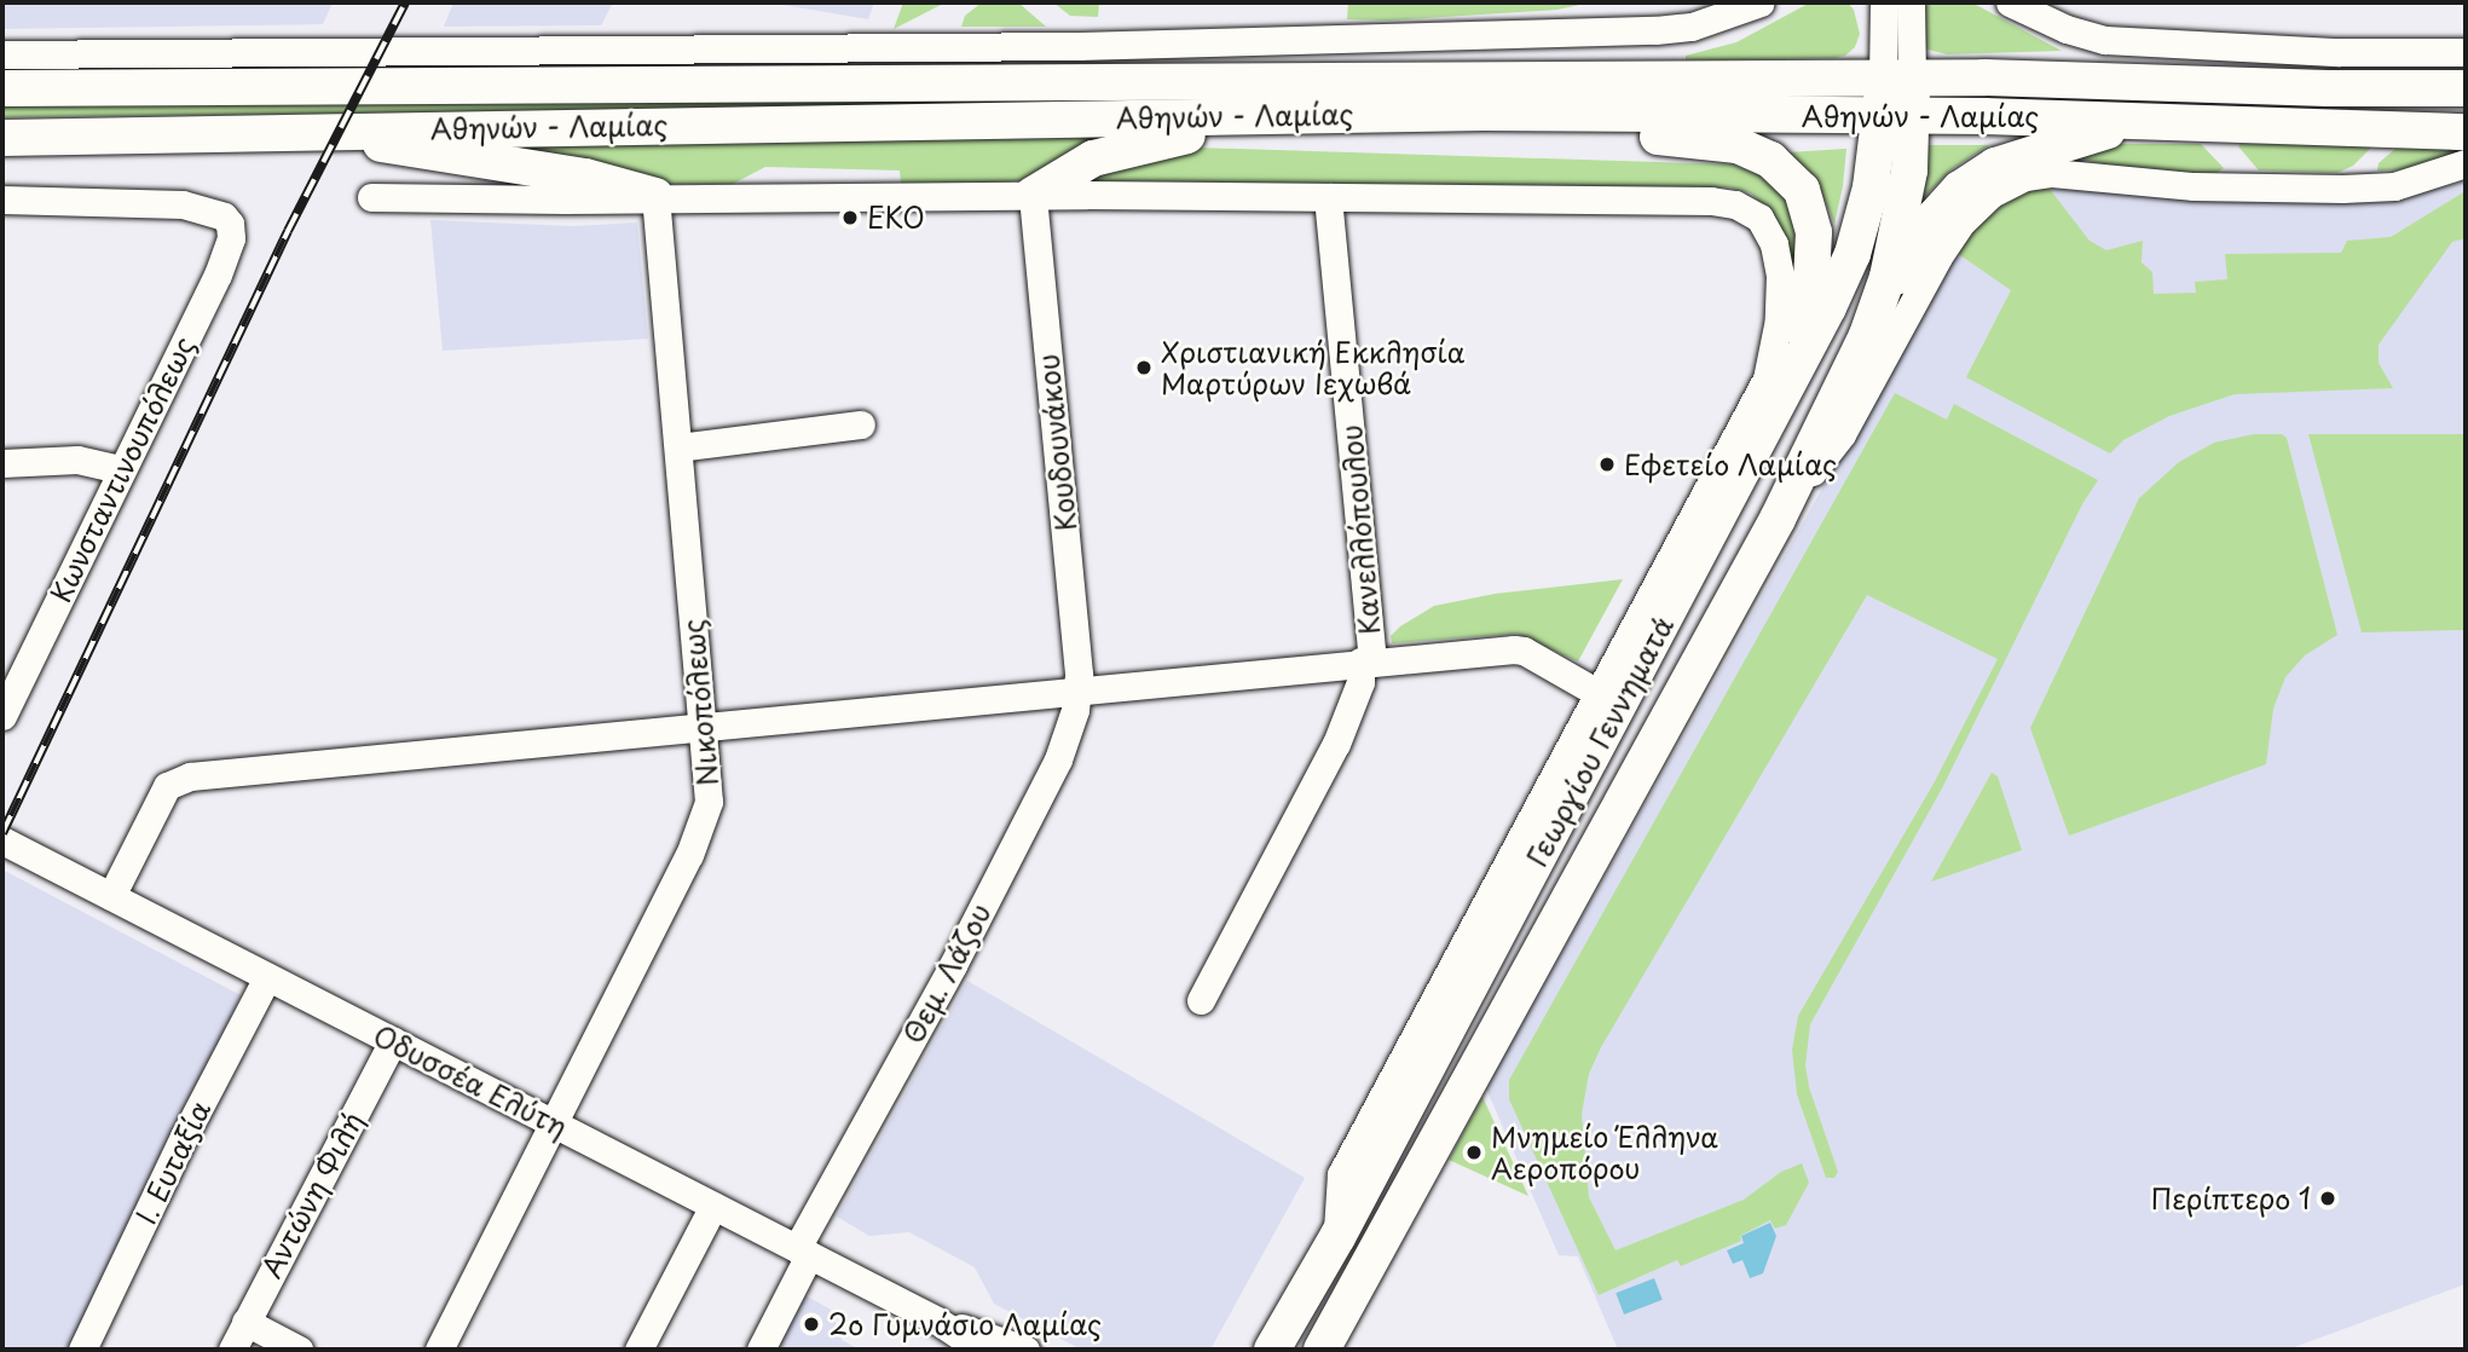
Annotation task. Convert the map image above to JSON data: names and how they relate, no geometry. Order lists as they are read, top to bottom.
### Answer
{
  "streets": {
    "main road": ["Αθηνών - Λαμίας", "Γεωργίου Γεννηματά"],
    "street": [
      "Κουδουνάκου",
      "Κωνσταντινουπόλεως",
      "Κανελλόπουλου",
      "Νικοπόλεως",
      "Θεμ. Λάζου",
      "Οδυσσέα Ελύτη",
      "Ι. Ευταξία",
      "Αντώνη Φιλή"
    ]
  },
  "crossings": [
    ["Αθηνών - Λαμίας", "Γεωργίου Γεννηματά"],
    ["Κουδουνάκου", "Θεμ. Λάζου"],
    ["Νικοπόλεως", "Οδυσσέα Ελύτη"],
    ["Θεμ. Λάζου", "Οδυσσέα Ελύτη"],
    ["Οδυσσέα Ελύτη", "Ι. Ευταξία"],
    ["Οδυσσέα Ελύτη", "Αντώνη Φιλή"]
  ],
  "places": [
    "EKO",
    "Χριστιανική Εκκλησία Μαρτύρων Ιεχωβά",
    "Εφετείο Λαμίας",
    "Μνημείο Έλληνα Αεροπόρου",
    "Περίπτερο 1",
    "2ο Γυμνάσιο Λαμίας"
  ]
}
